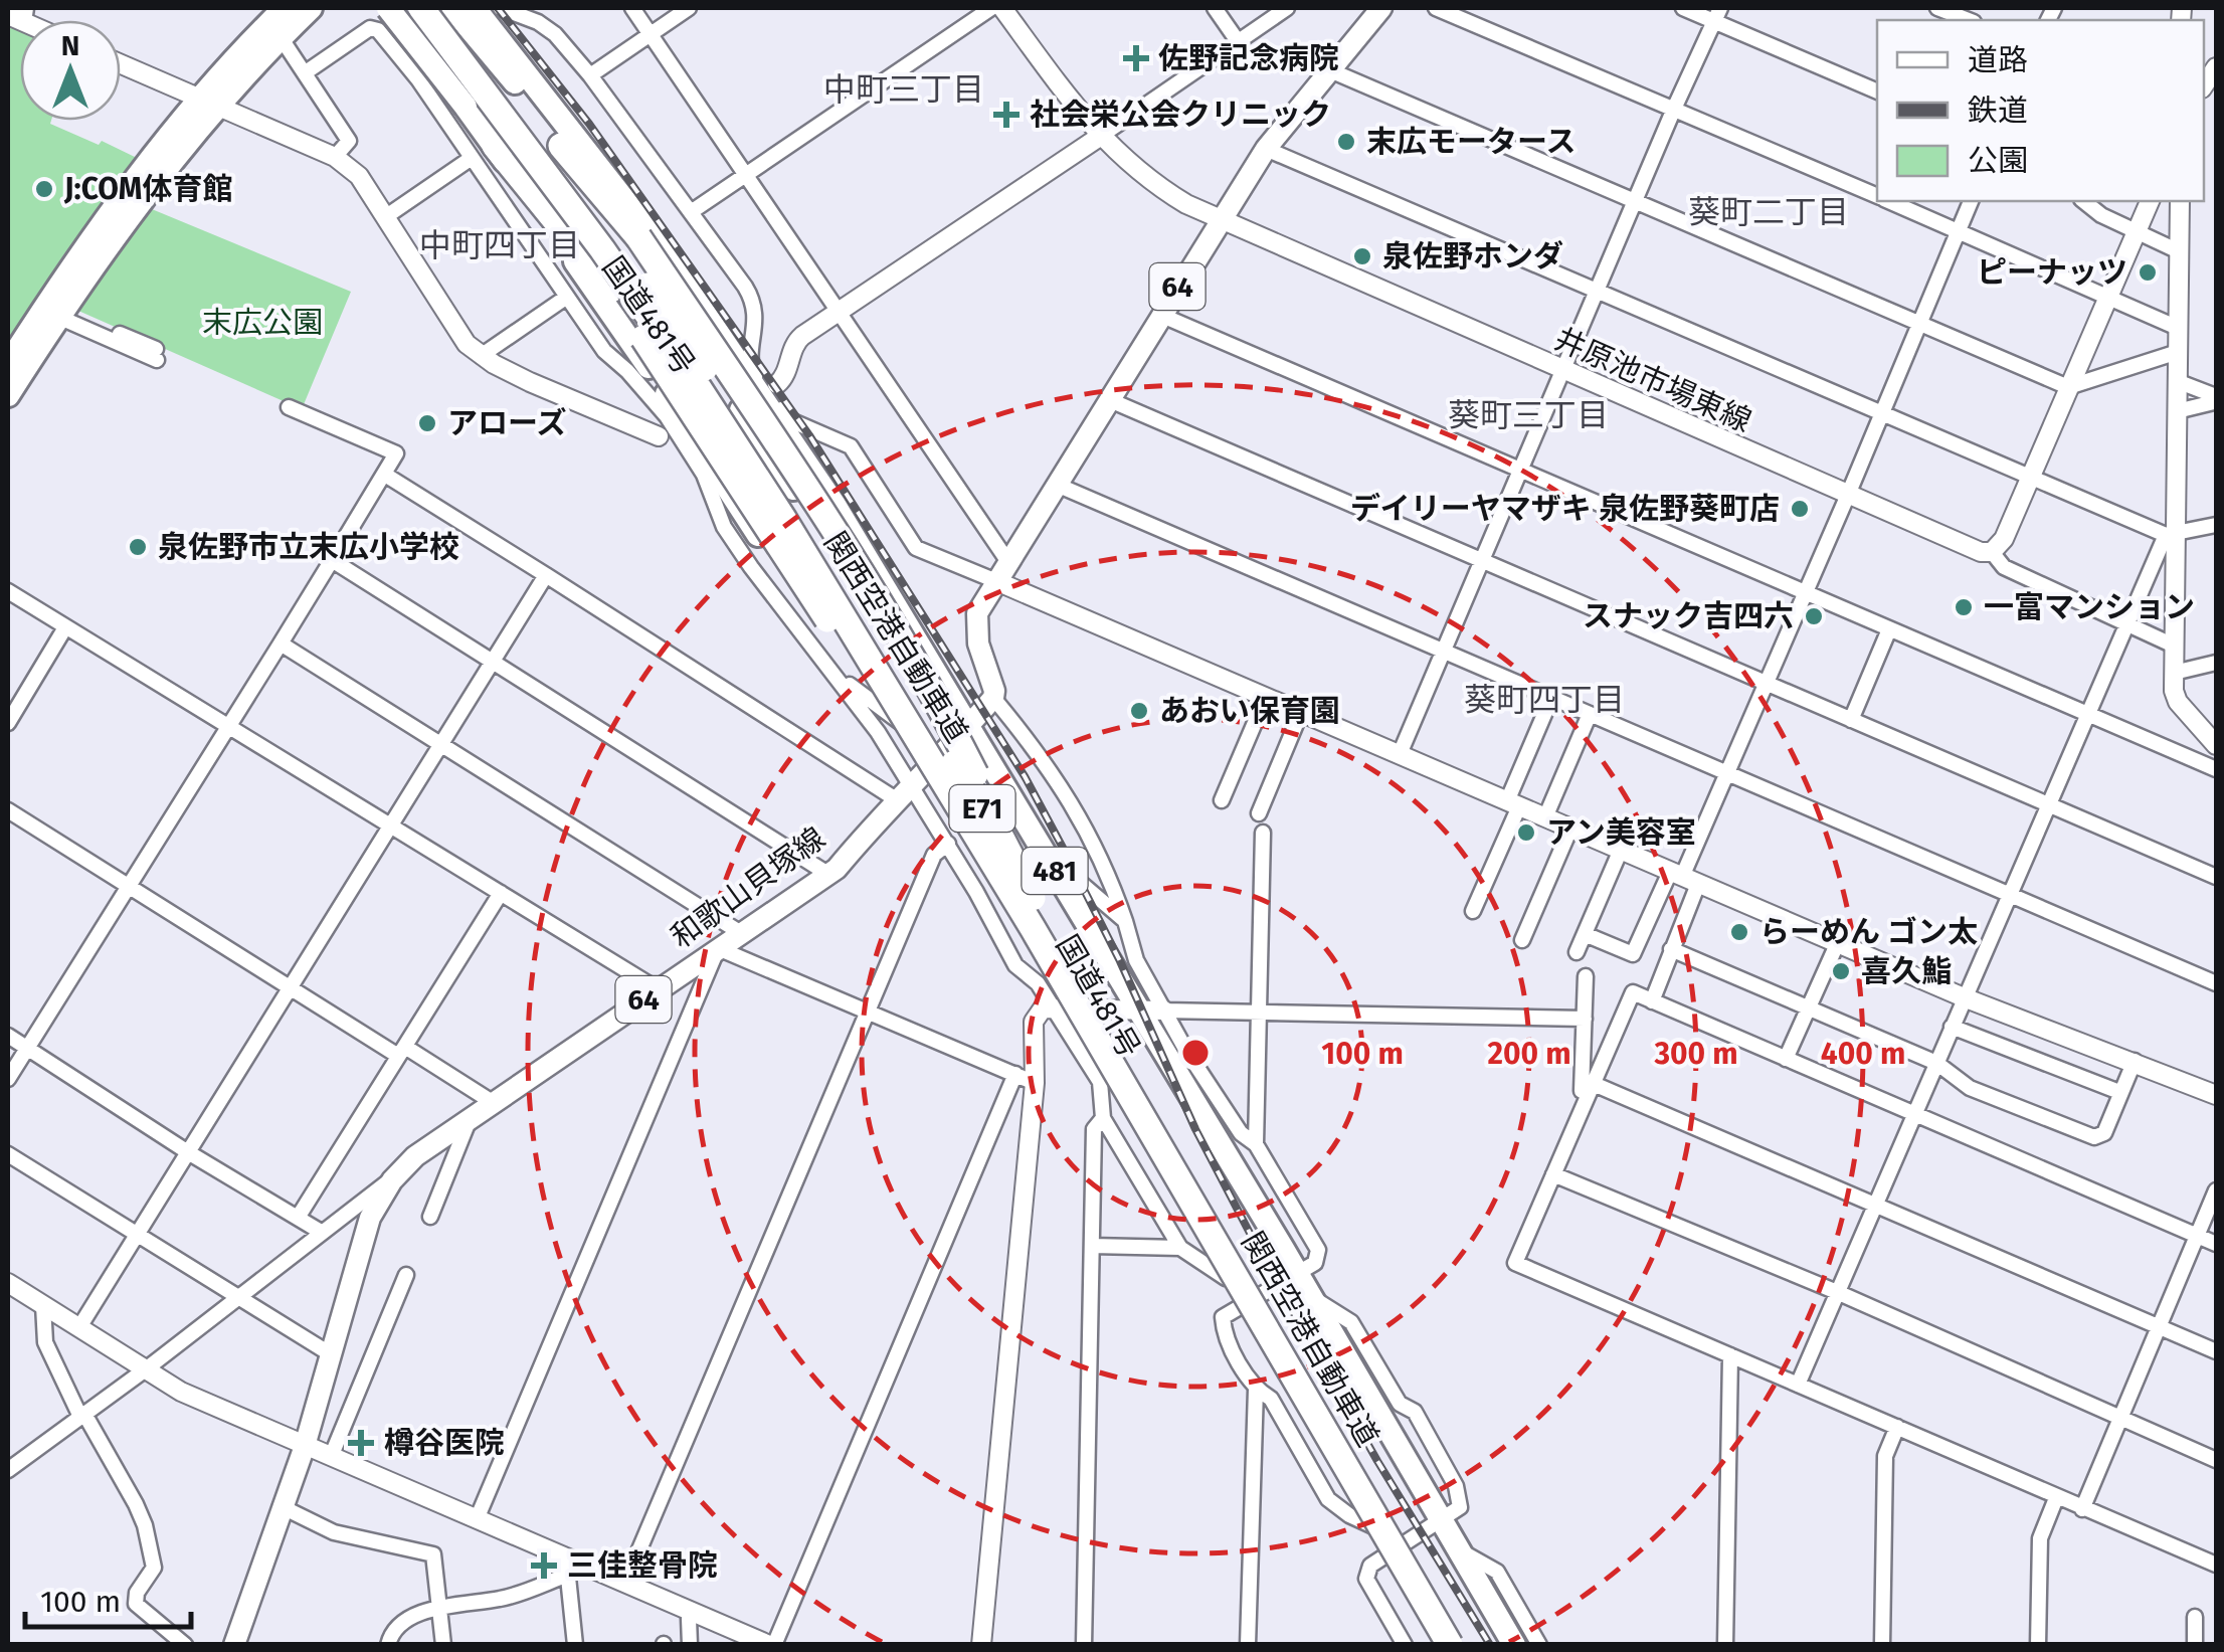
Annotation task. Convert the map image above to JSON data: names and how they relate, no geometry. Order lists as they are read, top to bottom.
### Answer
{
  "streets": {
    "highway": [
      "国道481号",
      "関西空港自動車道",
      "E71",
      "481"
    ],
    "main road": ["64", "和歌山貝塚線"],
    "street": ["井原池市場東線"]
  },
  "crossings": [
    ["64", "井原池市場東線"],
    ["64", "和歌山貝塚線"],
    ["国道481号", "関西空港自動車道"],
    ["国道481号", "481"],
    ["国道481号", "和歌山貝塚線"],
    ["関西空港自動車道", "481"]
  ],
  "districts": [
    "中町三丁目",
    "葵町二丁目",
    "中町四丁目",
    "葵町三丁目",
    "葵町四丁目"
  ],
  "parks": ["末広公園"],
  "places": {
    "health": [
      "佐野記念病院",
      "社会栄公会クリニック",
      "樽谷医院",
      "三佳整骨院"
    ],
    "other": [
      "末広モータース",
      "J:COM体育館",
      "泉佐野ホンダ",
      "ピーナッツ",
      "アローズ",
      "デイリーヤマザキ 泉佐野葵町店",
      "泉佐野市立末広小学校",
      "一富マンション",
      "スナック吉四六",
      "あおい保育園",
      "アン美容室",
      "らーめん ゴン太",
      "喜久鮨"
    ]
  },
  "legend": ["道路", "鉄道", "公園"],
  "scale_bar": "100 m",
  "north": "top",
  "rings": [
    "100 m",
    "200 m",
    "300 m",
    "400 m"
  ]
}
